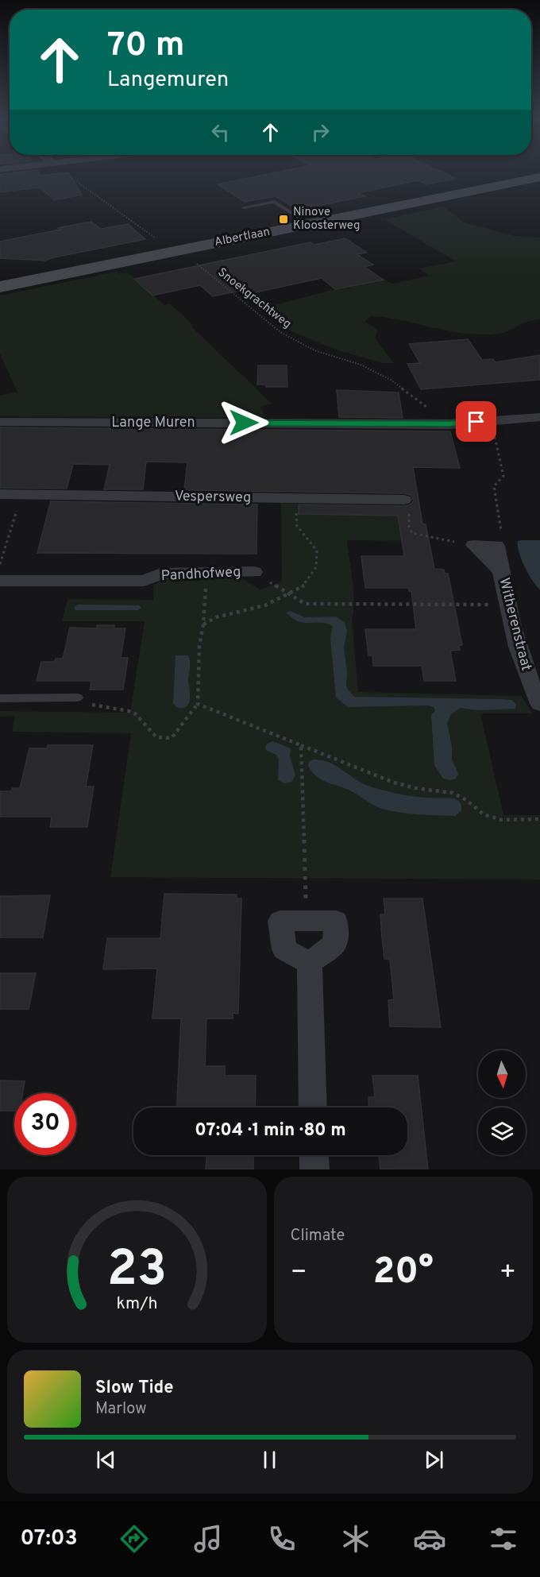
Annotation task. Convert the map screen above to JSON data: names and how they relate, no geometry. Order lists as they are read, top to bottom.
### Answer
{
  "streets": {
    "main road": ["Albertlaan"],
    "street": [
      "Lange Muren",
      "Vespersweg",
      "Pandhofweg",
      "Witherenstraat"
    ],
    "path": ["Snoekgrachtweg"]
  },
  "crossings": [
    ["Albertlaan", "Snoekgrachtweg"],
    ["Snoekgrachtweg", "Lange Muren"],
    ["Pandhofweg", "Witherenstraat"]
  ],
  "places": {
    "transit": ["Ninove Kloosterweg"]
  },
  "north": "bottom",
  "page": {
    "turn": ["70 m", "Langemuren"],
    "limit": "30",
    "trip": "07:04 · 1 min · 80 m",
    "tile": "Climate",
    "heat": ["−", "20°", "+"],
    "song": ["Slow Tide", "Marlow"],
    "tabs": "07:03",
    "gauge": ["23", "km/h"]
  }
}
